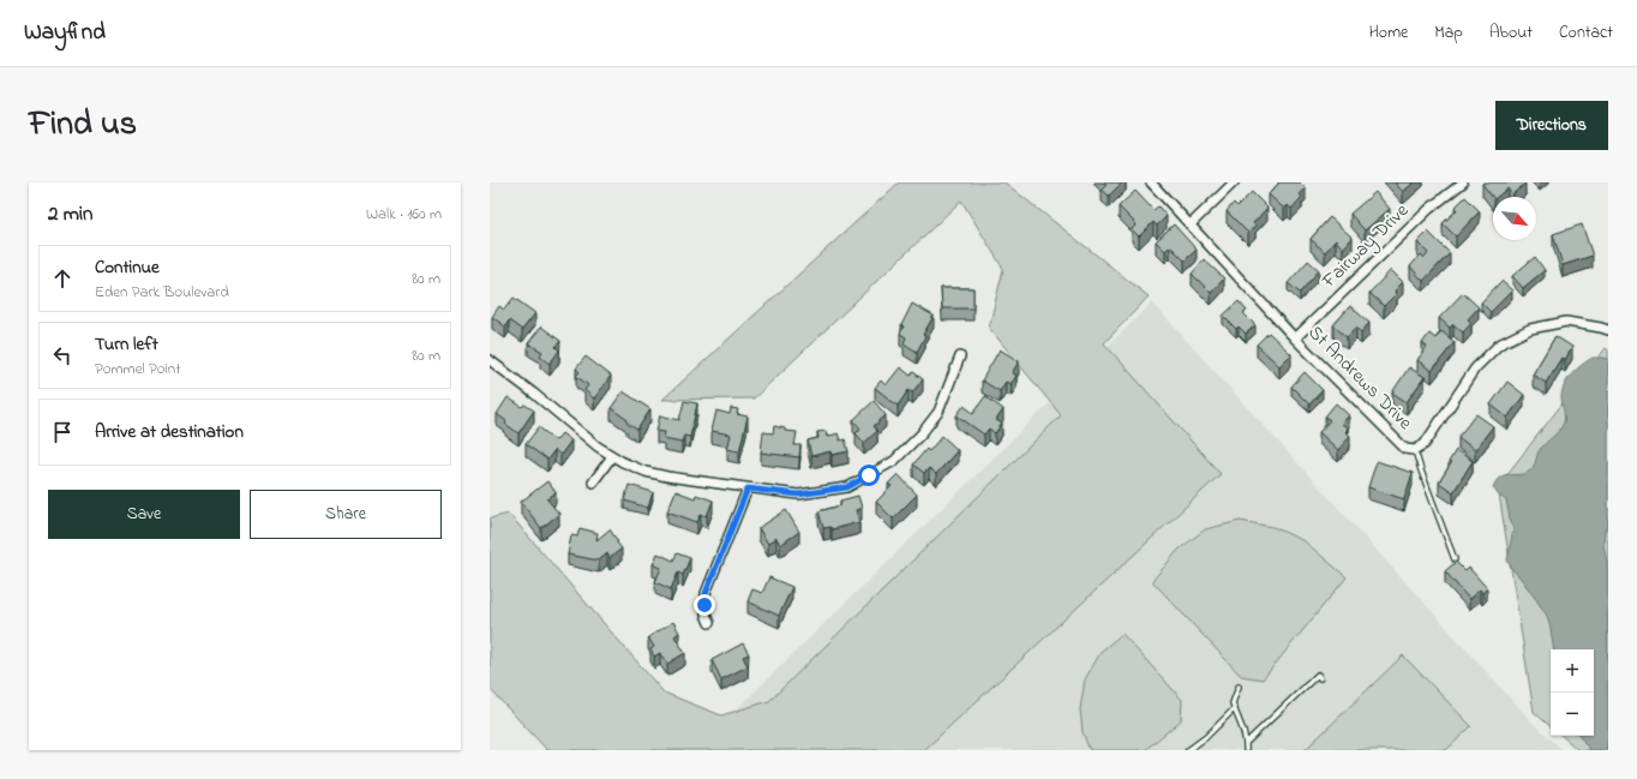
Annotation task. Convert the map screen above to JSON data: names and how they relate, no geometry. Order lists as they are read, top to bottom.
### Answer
{
  "streets": {
    "street": ["Fairway Drive", "St Andrews Drive"]
  },
  "crossings": [
    ["Fairway Drive", "St Andrews Drive"]
  ],
  "north": "bottom right",
  "page": {
    "header": "Wayfind",
    "nav": [
      "Home",
      "Map",
      "About",
      "Contact"
    ],
    "title": "Find us",
    "buttons": [
      "Directions",
      ["Save", "Share"]
    ],
    "heading": ["2 min", "Walk · 160 m"],
    "list": [
      ["Continue", "Eden Park Boulevard", "80 m"],
      ["Turn left", "Pommel Point", "80 m"],
      "Arrive at destination"
    ],
    "map_buttons": ["+", "−"]
  }
}
